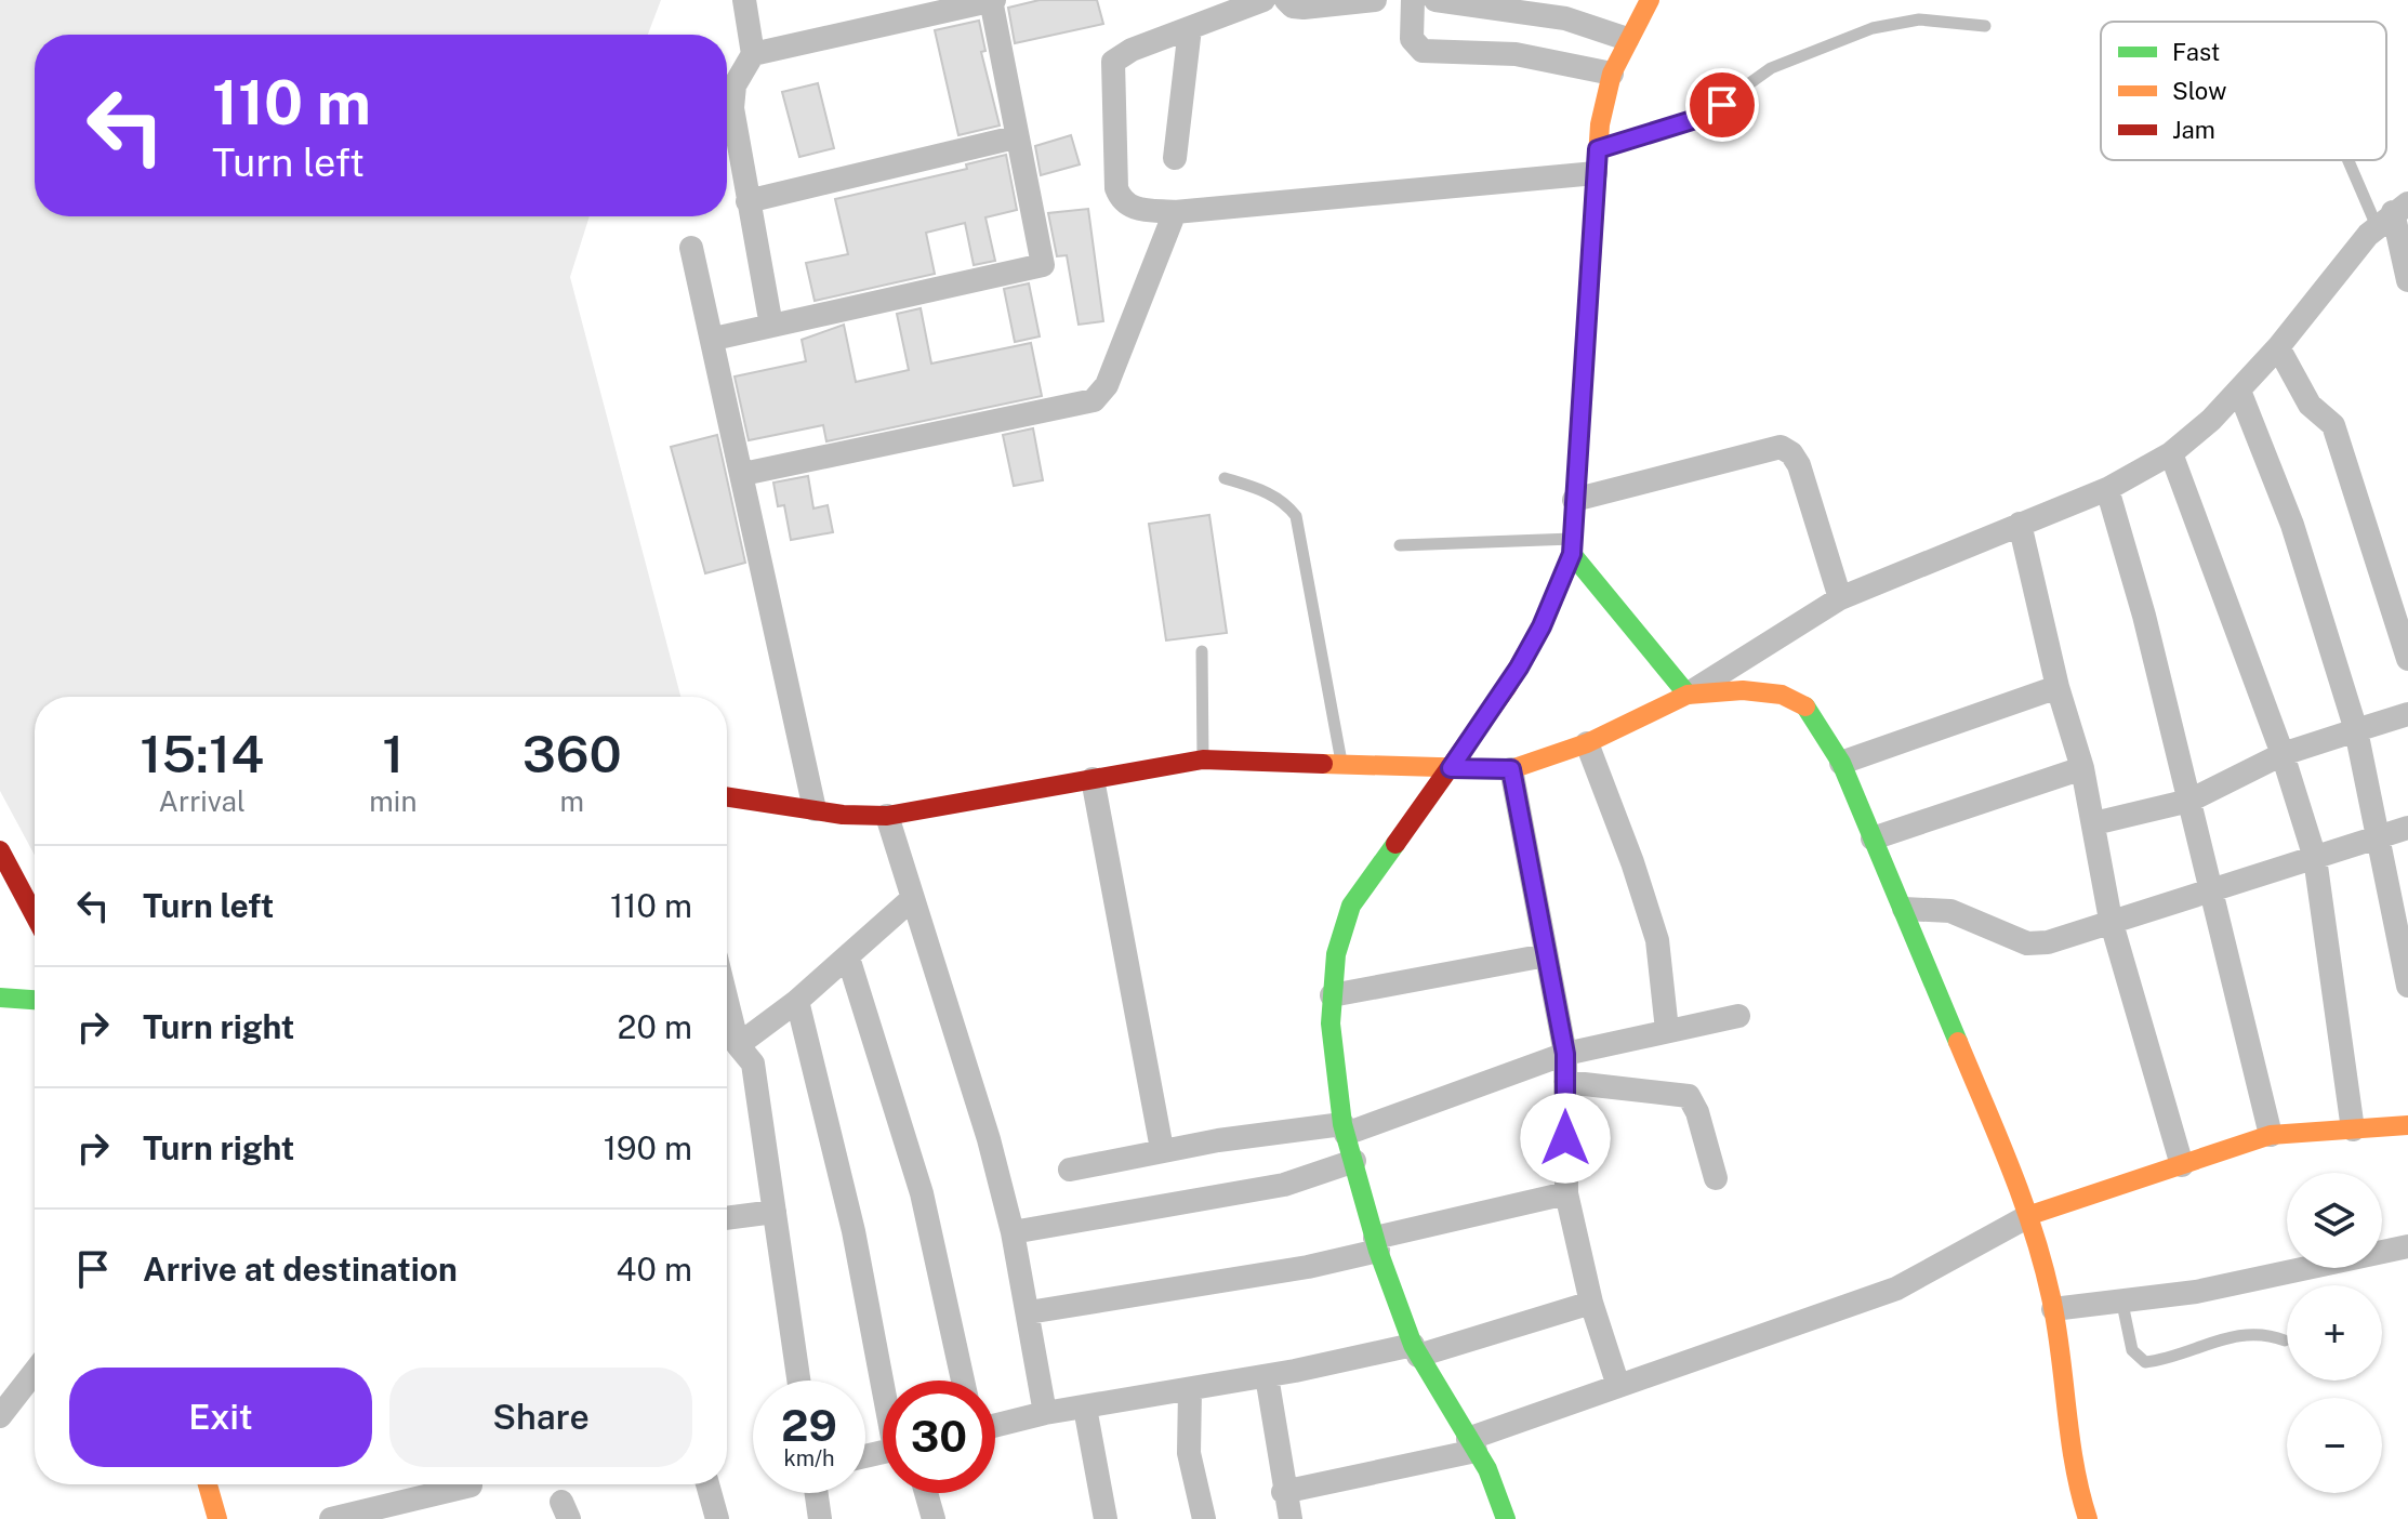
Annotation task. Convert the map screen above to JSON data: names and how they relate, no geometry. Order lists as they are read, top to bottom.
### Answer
{
  "legend": ["Fast", "Slow", "Jam"],
  "page": {
    "turn": ["110 m", "Turn left"],
    "eta": [
      "15:14",
      "Arrival",
      "1",
      "min",
      "360",
      "m"
    ],
    "list": [
      {
        "name": "Turn left",
        "value": "110 m"
      },
      {
        "name": "Turn right",
        "value": "20 m"
      },
      {
        "name": "Turn right",
        "value": "190 m"
      },
      {
        "name": "Arrive at destination",
        "value": "40 m"
      }
    ],
    "map_buttons": ["+", "−"],
    "buttons": ["Exit", "Share"],
    "speed": "29 km/h",
    "limit": "30"
  }
}
